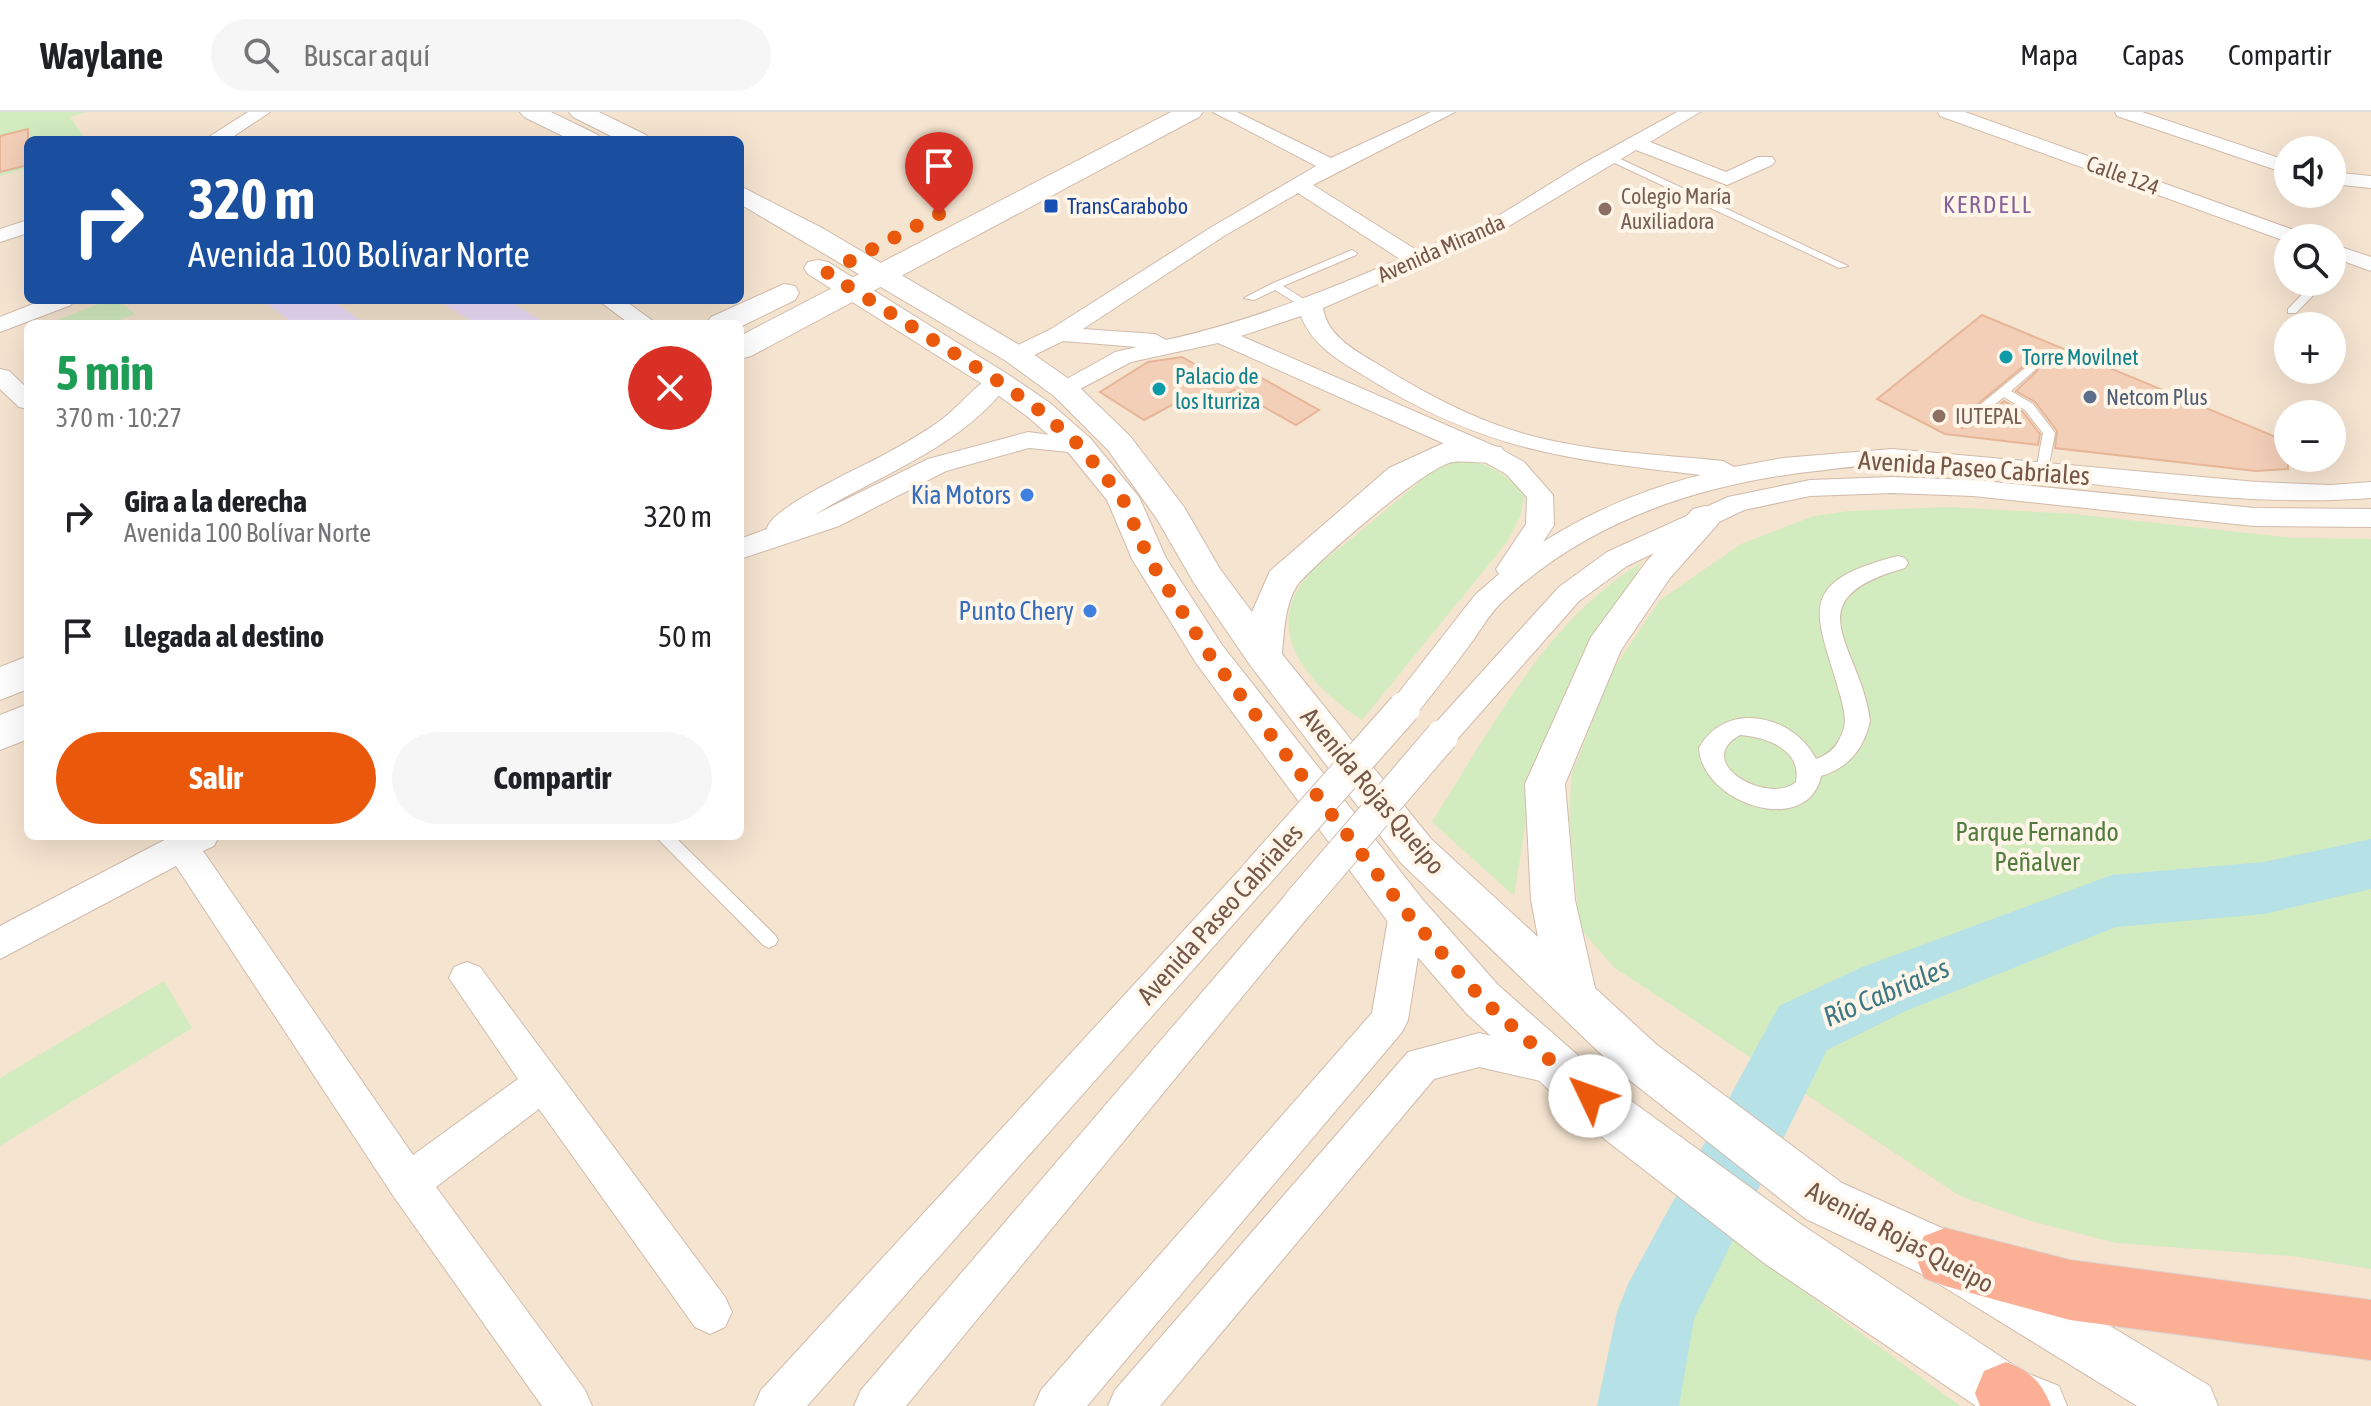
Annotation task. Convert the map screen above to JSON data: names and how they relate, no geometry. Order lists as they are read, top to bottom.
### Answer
{
  "streets": {
    "street": [
      "Calle 124",
      "Avenida Miranda",
      "Avenida Paseo Cabriales",
      "Avenida Rojas Queipo"
    ]
  },
  "districts": ["KERDELL"],
  "water": ["Río Cabriales"],
  "parks": ["Parque Fernando Peñalver"],
  "places": {
    "transit": ["TransCarabobo"],
    "other": [
      "Colegio María Auxiliadora",
      "Torre Movilnet",
      "Palacio de los Iturriza",
      "Netcom Plus",
      "IUTEPAL",
      "Kia Motors",
      "Punto Chery"
    ]
  },
  "page": {
    "header": "Waylane",
    "search": "Buscar aquí",
    "nav": ["Mapa", "Capas", "Compartir"],
    "map_buttons": ["+", "−"],
    "turn": ["320 m", "Avenida 100 Bolívar Norte"],
    "heading": ["5 min", "370 m · 10:27"],
    "list": [
      {
        "name": "Gira a la derecha",
        "note": "Avenida 100 Bolívar Norte",
        "value": "320 m"
      },
      {
        "name": "Llegada al destino",
        "value": "50 m"
      }
    ],
    "buttons": ["Salir", "Compartir"]
  }
}
